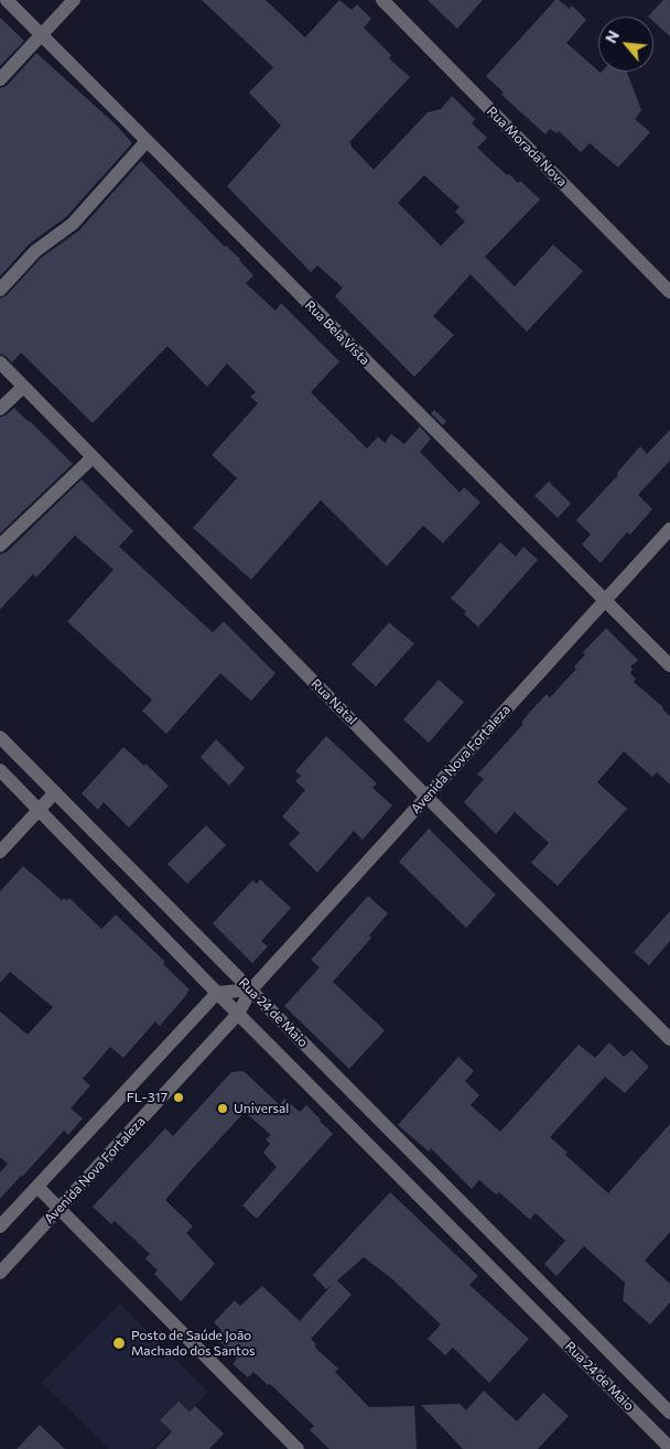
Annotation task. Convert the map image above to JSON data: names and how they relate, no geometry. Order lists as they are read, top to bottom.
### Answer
{
  "streets": {
    "street": [
      "Rua Morada Nova",
      "Rua Bela Vista",
      "Rua Natal",
      "Avenida Nova Fortaleza",
      "Rua 24 de Maio"
    ]
  },
  "crossings": [
    ["Rua Bela Vista", "Avenida Nova Fortaleza"],
    ["Rua Natal", "Avenida Nova Fortaleza"],
    ["Avenida Nova Fortaleza", "Rua 24 de Maio"]
  ],
  "places": ["FL-317", "Universal", "Posto de Saúde João Machado dos Santos"],
  "north": "top left"
}
